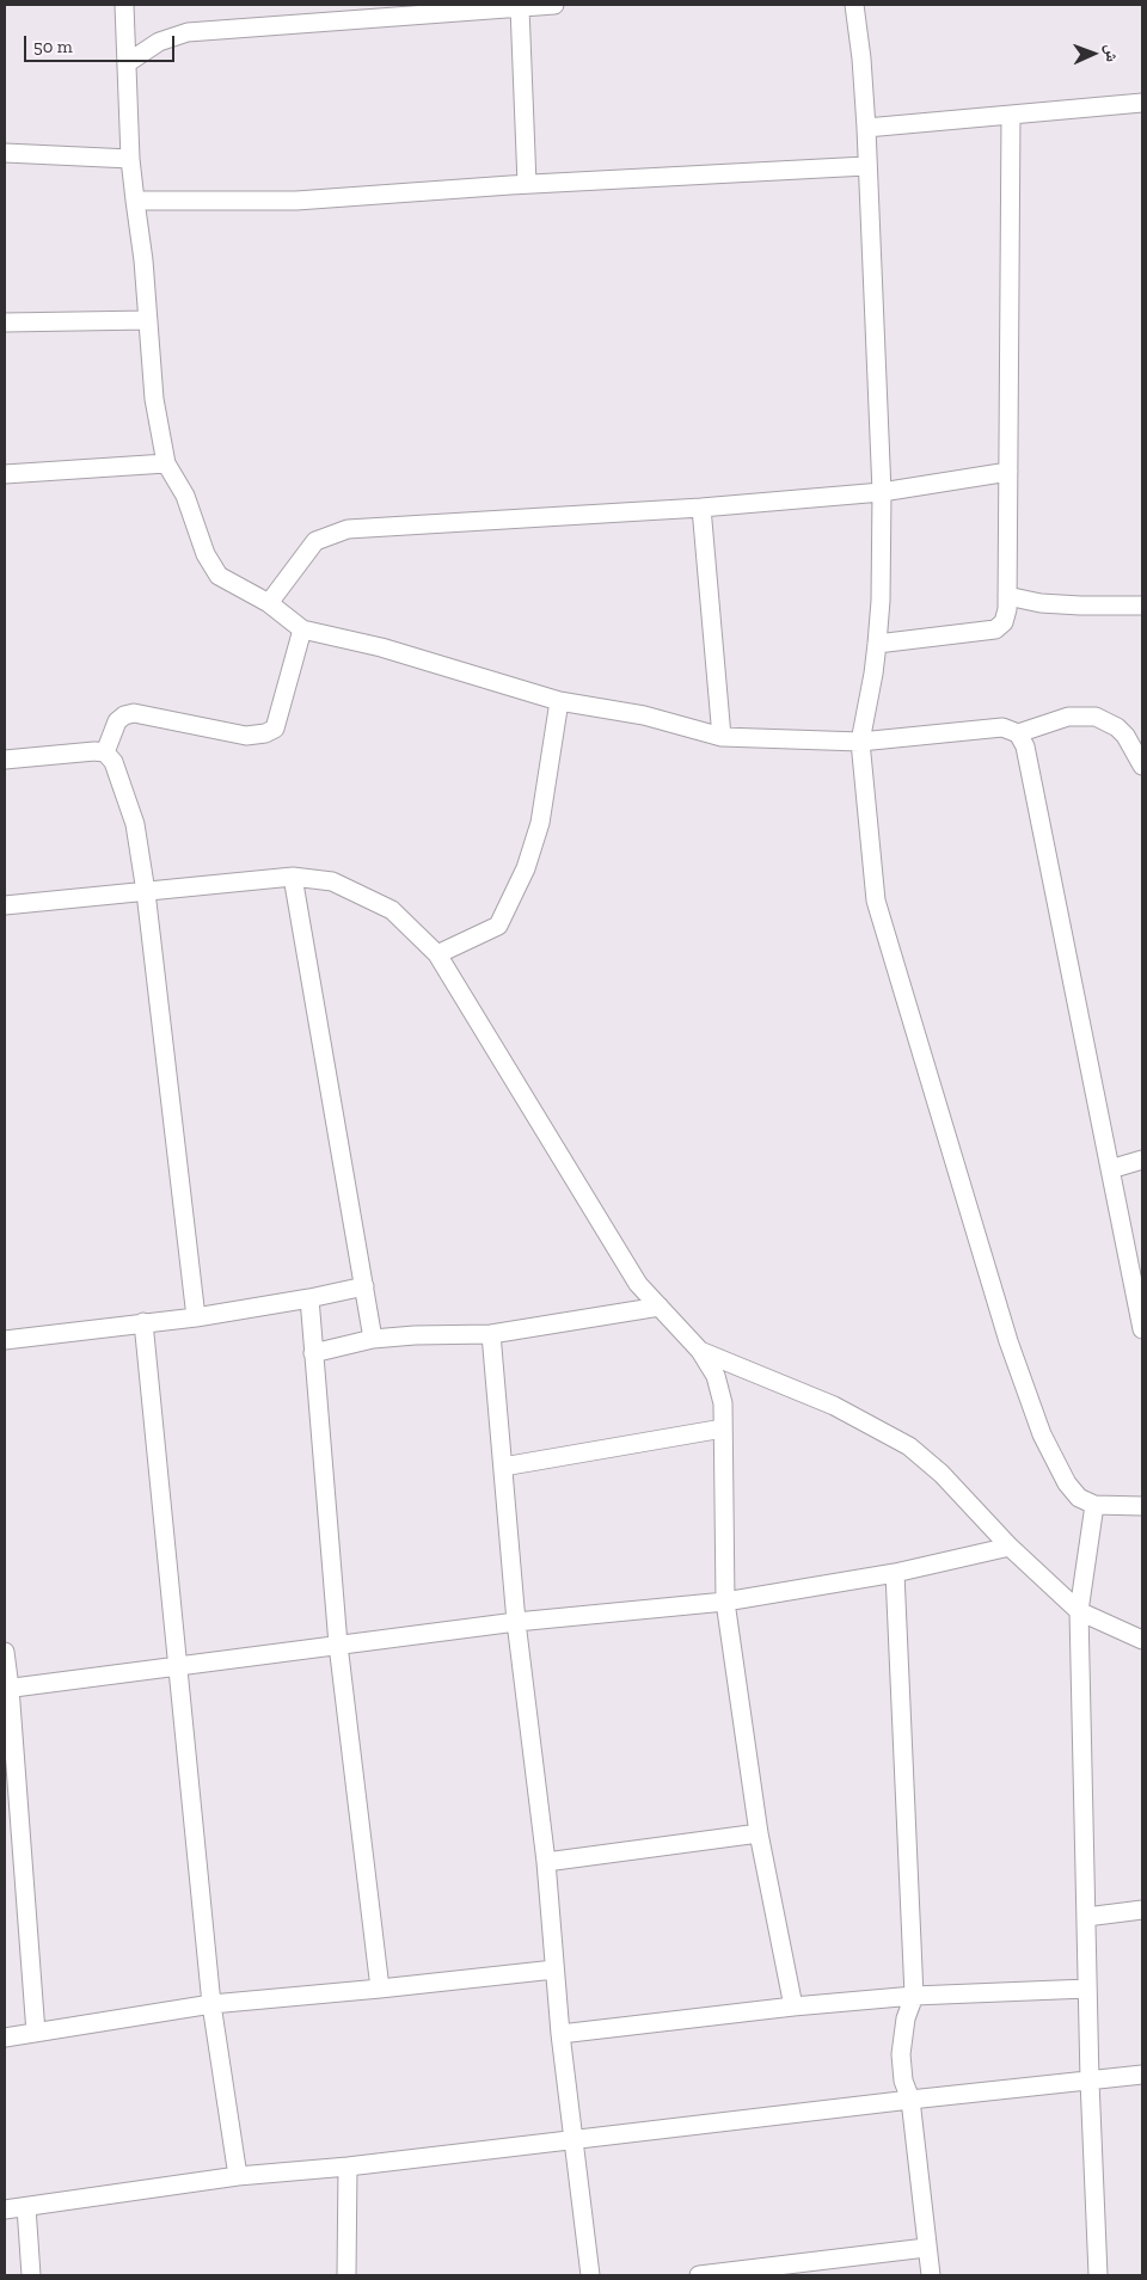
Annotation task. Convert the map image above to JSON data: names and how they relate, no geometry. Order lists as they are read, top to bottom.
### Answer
{
  "scale_bar": "50 m",
  "north": "right"
}
